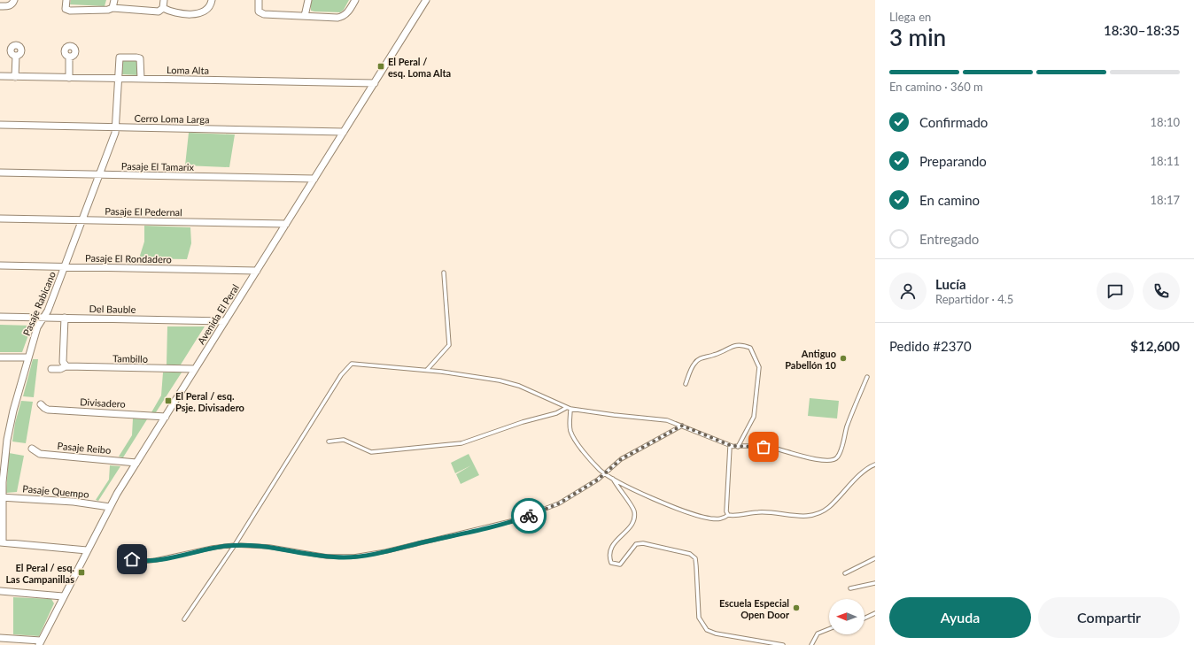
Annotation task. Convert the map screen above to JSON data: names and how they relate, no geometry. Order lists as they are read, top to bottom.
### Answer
{
  "streets": {
    "street": [
      "Loma Alta",
      "Cerro Loma Larga",
      "Pasaje El Tamarix",
      "Pasaje El Pedernal",
      "Pasaje El Rondadero",
      "Pasaje Rabicano",
      "Del Bauble",
      "Avenida El Peral",
      "Tambillo",
      "Divisadero",
      "Pasaje Reibo",
      "Pasaje Quempo"
    ]
  },
  "crossings": [
    ["Loma Alta", "Pasaje Rabicano"],
    ["Loma Alta", "Avenida El Peral"],
    ["Cerro Loma Larga", "Pasaje Rabicano"],
    ["Cerro Loma Larga", "Avenida El Peral"],
    ["Pasaje El Tamarix", "Pasaje Rabicano"],
    ["Pasaje El Tamarix", "Avenida El Peral"],
    ["Pasaje El Pedernal", "Pasaje Rabicano"],
    ["Pasaje El Pedernal", "Avenida El Peral"],
    ["Pasaje El Rondadero", "Pasaje Rabicano"],
    ["Pasaje El Rondadero", "Avenida El Peral"],
    ["Pasaje Rabicano", "Del Bauble"],
    ["Pasaje Rabicano", "Pasaje Quempo"],
    ["Del Bauble", "Avenida El Peral"],
    ["Avenida El Peral", "Tambillo"],
    ["Avenida El Peral", "Divisadero"],
    ["Avenida El Peral", "Pasaje Reibo"],
    ["Avenida El Peral", "Pasaje Quempo"]
  ],
  "places": {
    "transit": ["El Peral / esq. Loma Alta", "El Peral / esq. Psje. Divisadero", "El Peral / esq. Las Campanillas"],
    "other": ["Antiguo Pabellón 10", "Escuela Especial Open Door"]
  },
  "north": "left",
  "page": {
    "heading": ["3 min", "Llega en", "18:30–18:35"],
    "panel": [
      "Lucía",
      "Repartidor · 4.5",
      "Pedido #2370",
      "$12,600"
    ],
    "bar": "En camino · 360 m",
    "list": [
      ["Confirmado", "18:10"],
      ["Preparando", "18:11"],
      ["En camino", "18:17"],
      "Entregado"
    ],
    "buttons": ["Ayuda", "Compartir"]
  }
}
